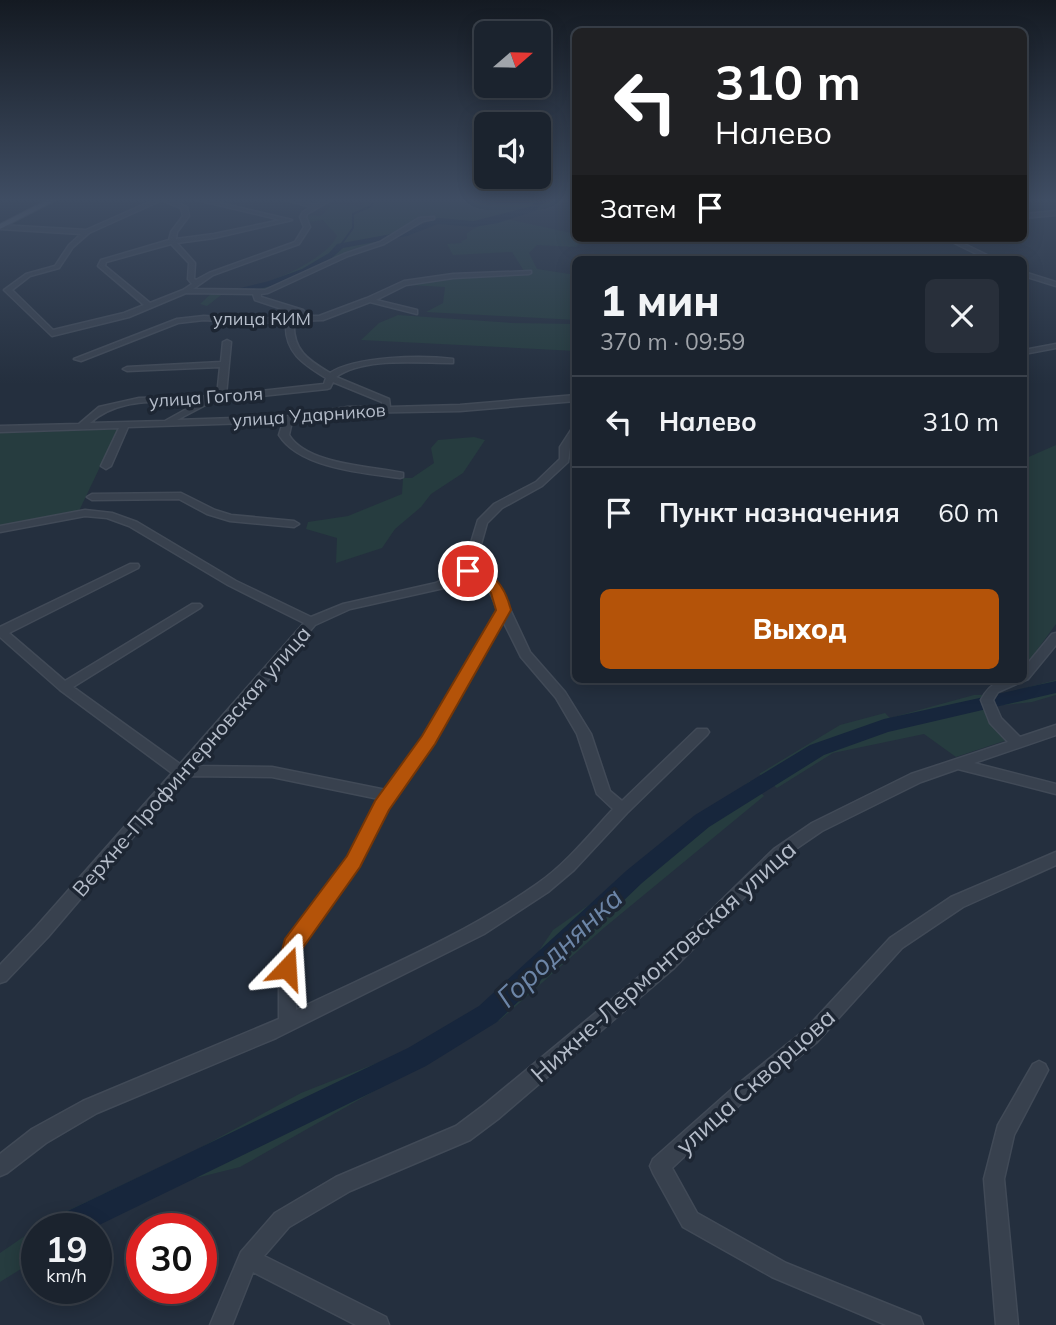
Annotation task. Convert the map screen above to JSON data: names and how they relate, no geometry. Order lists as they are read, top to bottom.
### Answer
{
  "streets": {
    "street": [
      "улица КИМ",
      "улица Гоголя",
      "улица Ударников",
      "Верхне-Профинтерновская улица",
      "Нижне-Лермонтовская улица",
      "улица Скворцова"
    ]
  },
  "crossings": [
    ["улица Гоголя", "улица Ударников"]
  ],
  "water": ["Городнянка"],
  "north": "right",
  "page": {
    "turn": ["310 m", "Налево"],
    "then": "Затем",
    "heading": ["1 мин", "370 m · 09:59"],
    "list": [
      {
        "name": "Налево",
        "value": "310 m"
      },
      {
        "name": "Пункт назначения",
        "value": "60 m"
      }
    ],
    "buttons": "Выход",
    "speed": "19 km/h",
    "limit": "30"
  }
}
